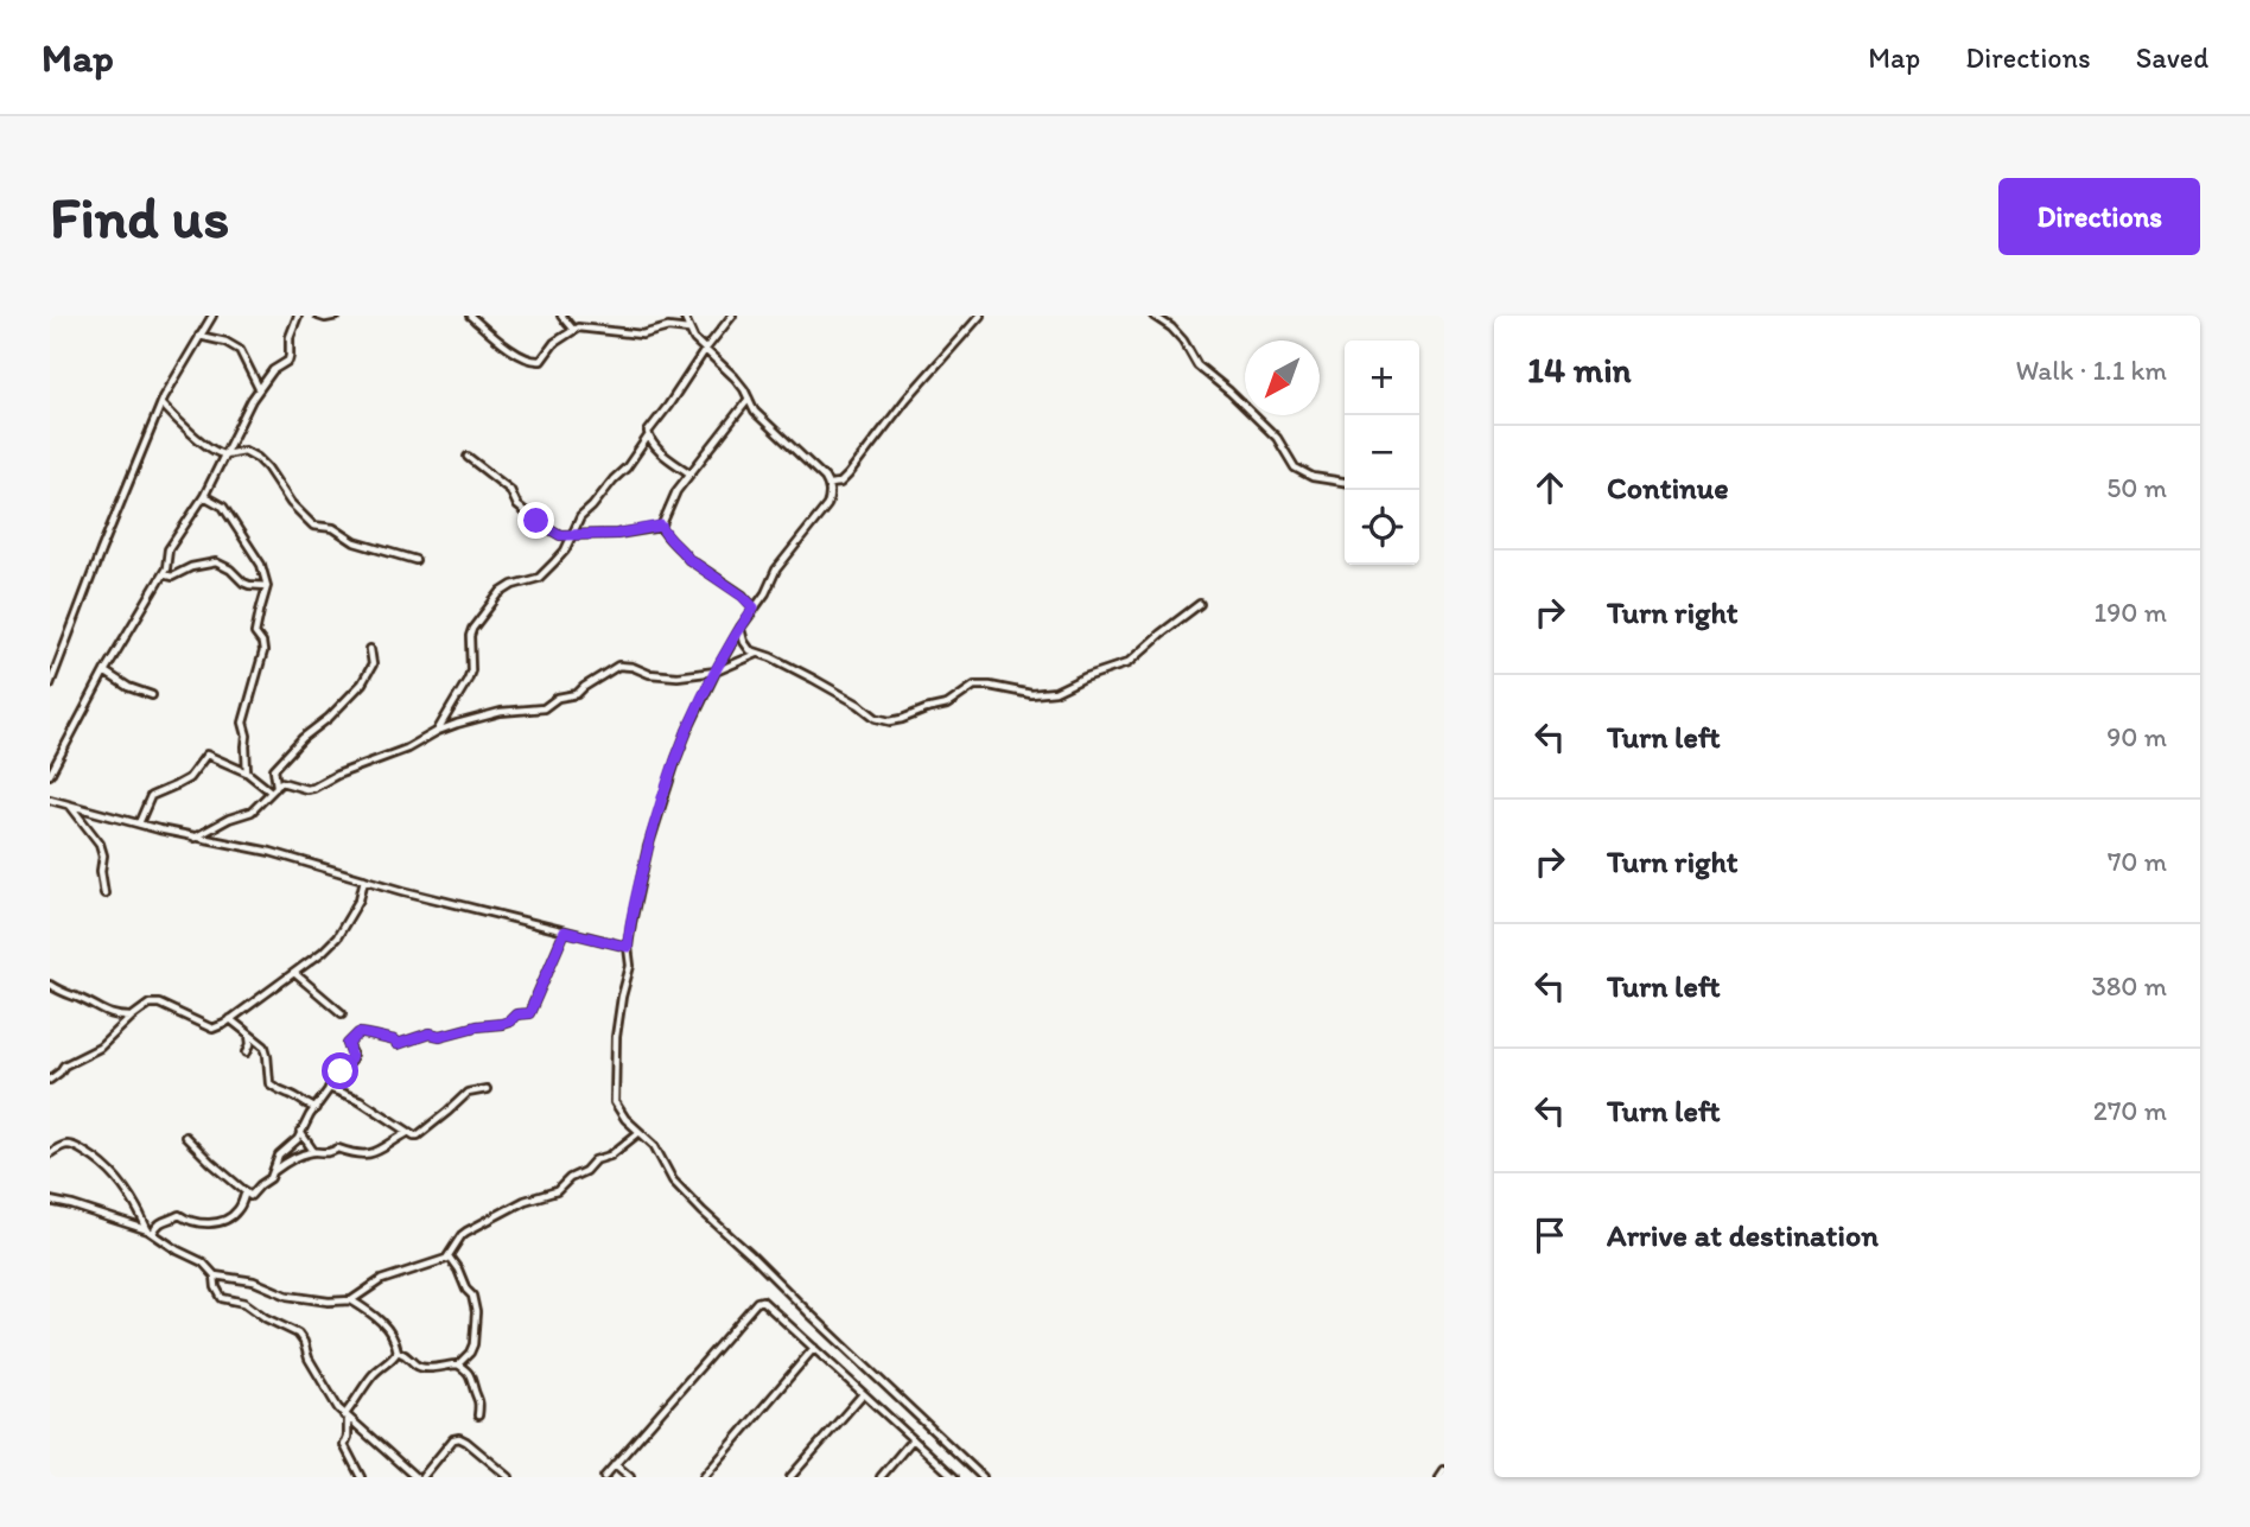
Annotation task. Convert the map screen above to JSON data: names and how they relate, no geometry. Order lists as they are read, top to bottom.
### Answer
{
  "north": "bottom left",
  "page": {
    "header": "Map",
    "nav": ["Map", "Directions", "Saved"],
    "buttons": "Directions",
    "title": "Find us",
    "heading": ["14 min", "Walk · 1.1 km"],
    "map_buttons": ["+", "−"],
    "list": [
      ["Continue", "50 m"],
      ["Turn right", "190 m"],
      ["Turn left", "90 m"],
      ["Turn right", "70 m"],
      ["Turn left", "380 m"],
      ["Turn left", "270 m"],
      "Arrive at destination"
    ]
  }
}
